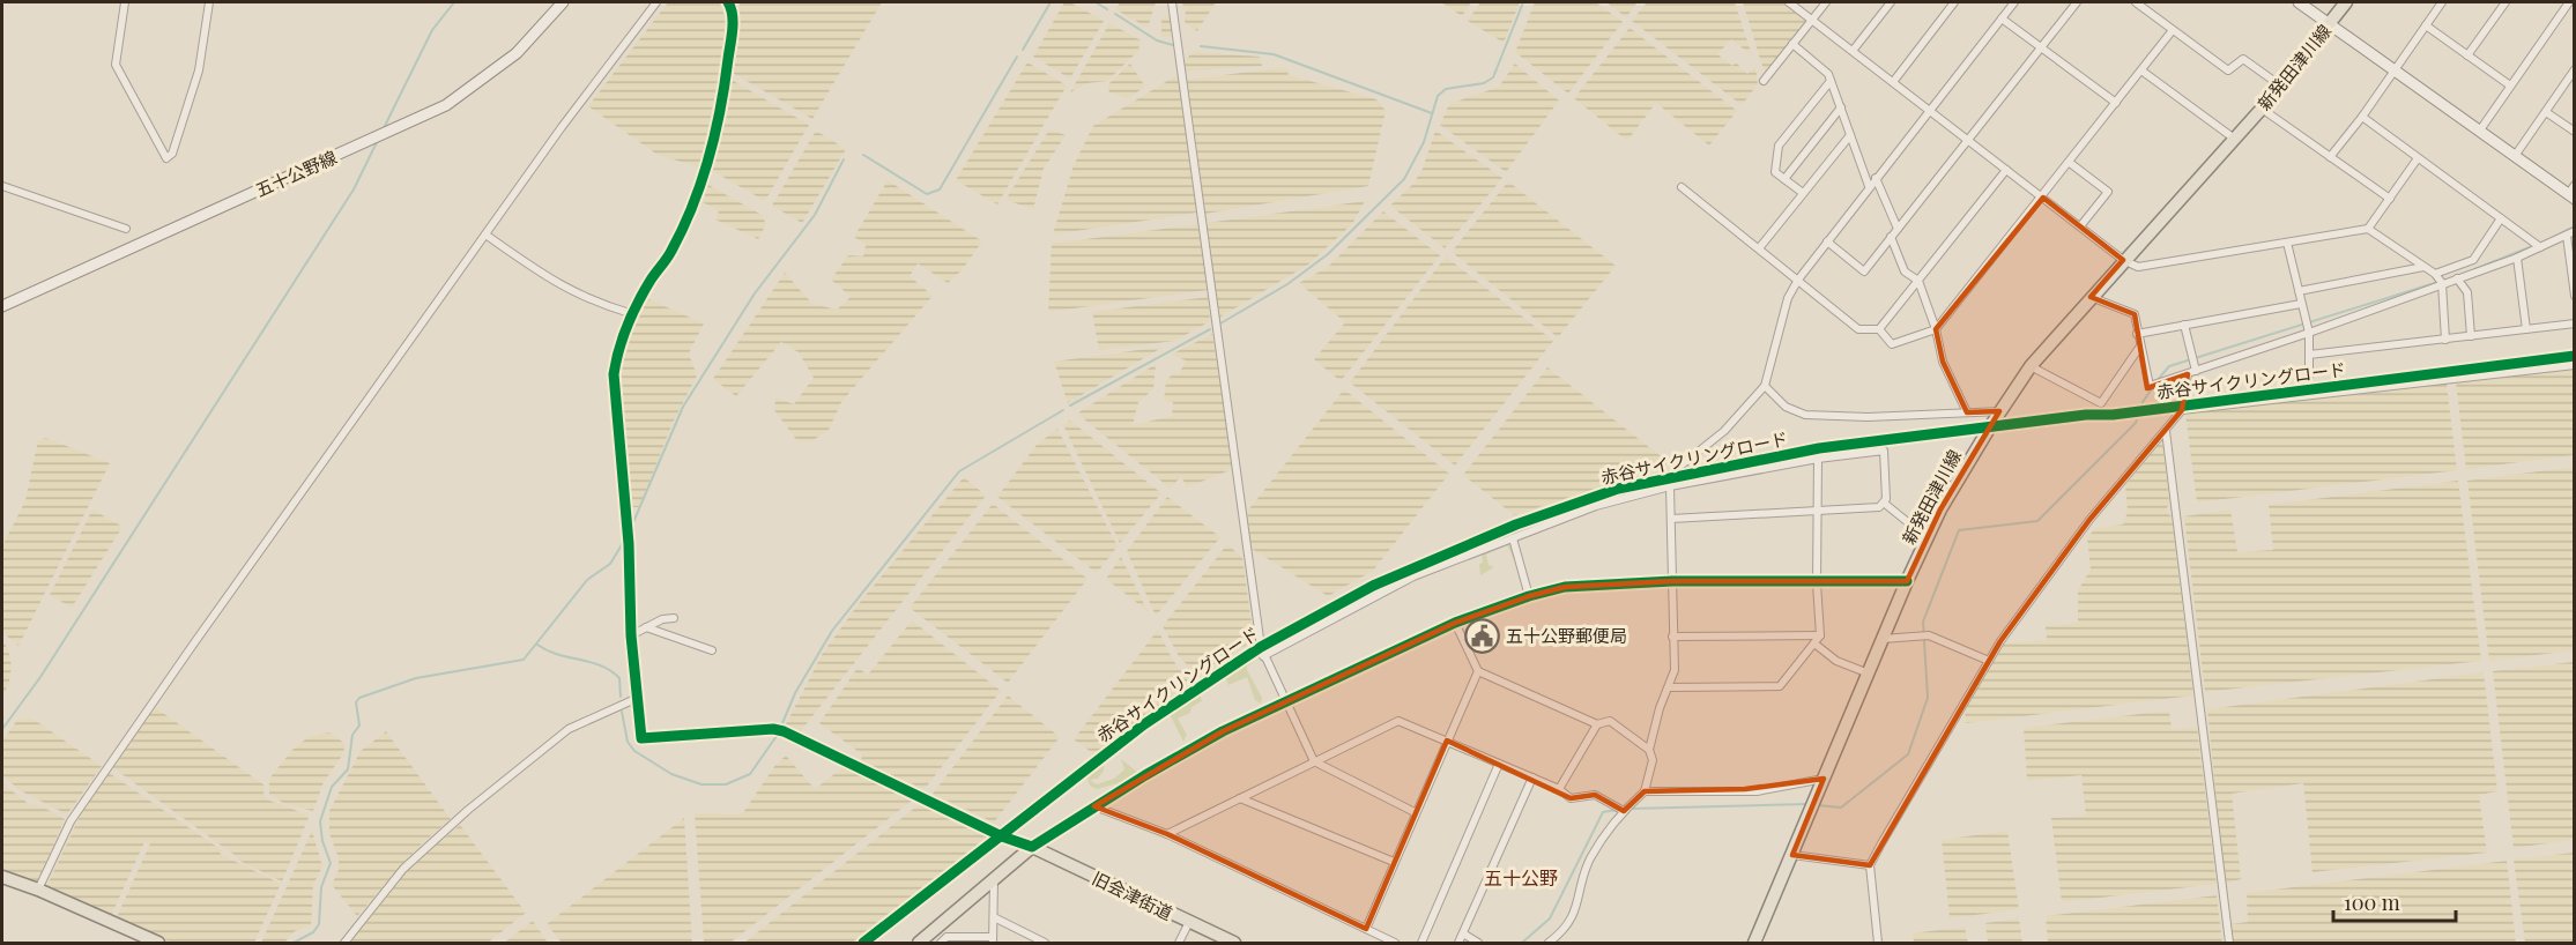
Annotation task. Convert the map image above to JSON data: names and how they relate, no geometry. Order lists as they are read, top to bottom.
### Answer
{
  "streets": {
    "main road": ["新発田津川線", "旧会津街道"],
    "street": ["五十公野線"],
    "cycle path": ["赤谷サイクリングロード"]
  },
  "districts": ["五十公野"],
  "places": {
    "public building": ["五十公野郵便局"]
  },
  "scale_bar": "100 m"
}
